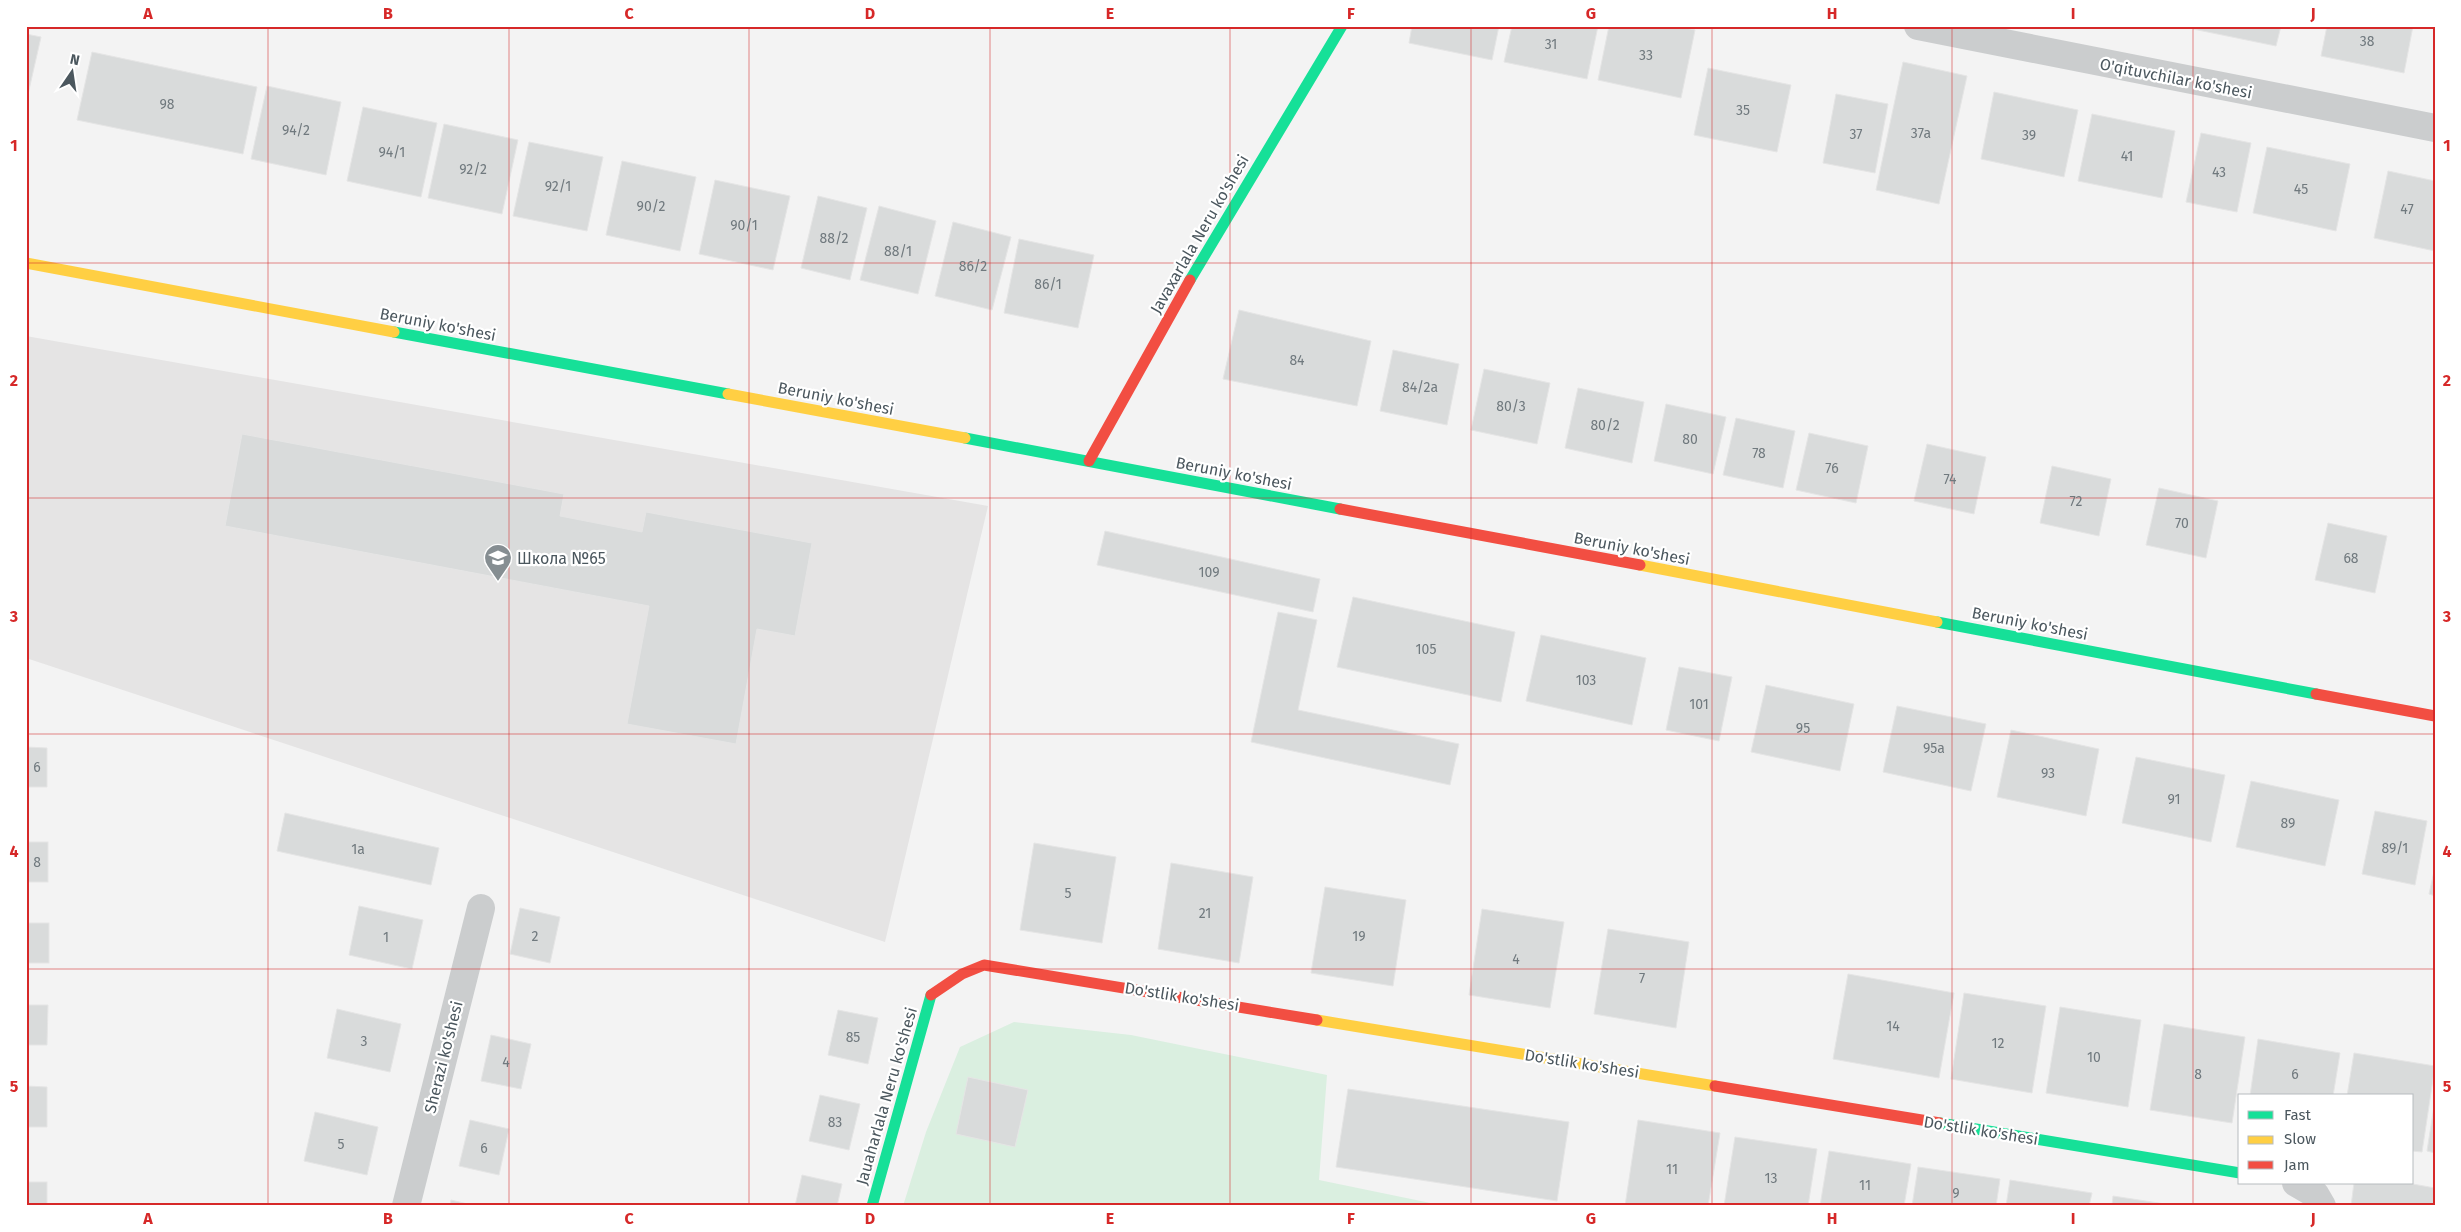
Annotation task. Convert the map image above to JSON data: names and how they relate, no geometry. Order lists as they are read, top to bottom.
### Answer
{
  "streets": {
    "main road": [
      "Javaxarlala Neru ko'shesi",
      "Beruniy ko'shesi",
      "Do'stlik ko'shesi",
      "Jauaharlala Neru ko'shesi"
    ],
    "street": ["O'qituvchilar ko'shesi", "Sherazi ko'shesi"]
  },
  "crossings": [
    ["Javaxarlala Neru ko'shesi", "Beruniy ko'shesi"],
    ["Do'stlik ko'shesi", "Jauaharlala Neru ko'shesi"]
  ],
  "places": {
    "school or university": ["Школа №65"]
  },
  "house_numbers": [
    "38",
    "31",
    "33",
    "98",
    "35",
    "94/2",
    "37a",
    "37",
    "39",
    "94/1",
    "41",
    "92/2",
    "43",
    "92/1",
    "45",
    "90/2",
    "47",
    "90/1",
    "88/2",
    "88/1",
    "86/2",
    "86/1",
    "84",
    "84/2a",
    "80/3",
    "80/2",
    "80",
    "78",
    "76",
    "74",
    "72",
    "70",
    "68",
    "109",
    "105",
    "103",
    "101",
    "95",
    "95a",
    "6",
    "93",
    "91",
    "89",
    "89/1",
    "1a",
    "8",
    "5",
    "21",
    "2",
    "19",
    "1",
    "4",
    "7",
    "14",
    "85",
    "3",
    "12",
    "10",
    "4",
    "8",
    "6",
    "83",
    "5",
    "6",
    "11",
    "13",
    "11",
    "9"
  ],
  "legend": ["Fast", "Slow", "Jam"],
  "north": "top",
  "grid": {
    "columns": [
      "A",
      "B",
      "C",
      "D",
      "E",
      "F",
      "G",
      "H",
      "I",
      "J"
    ],
    "rows": [
      "1",
      "2",
      "3",
      "4",
      "5"
    ]
  }
}
